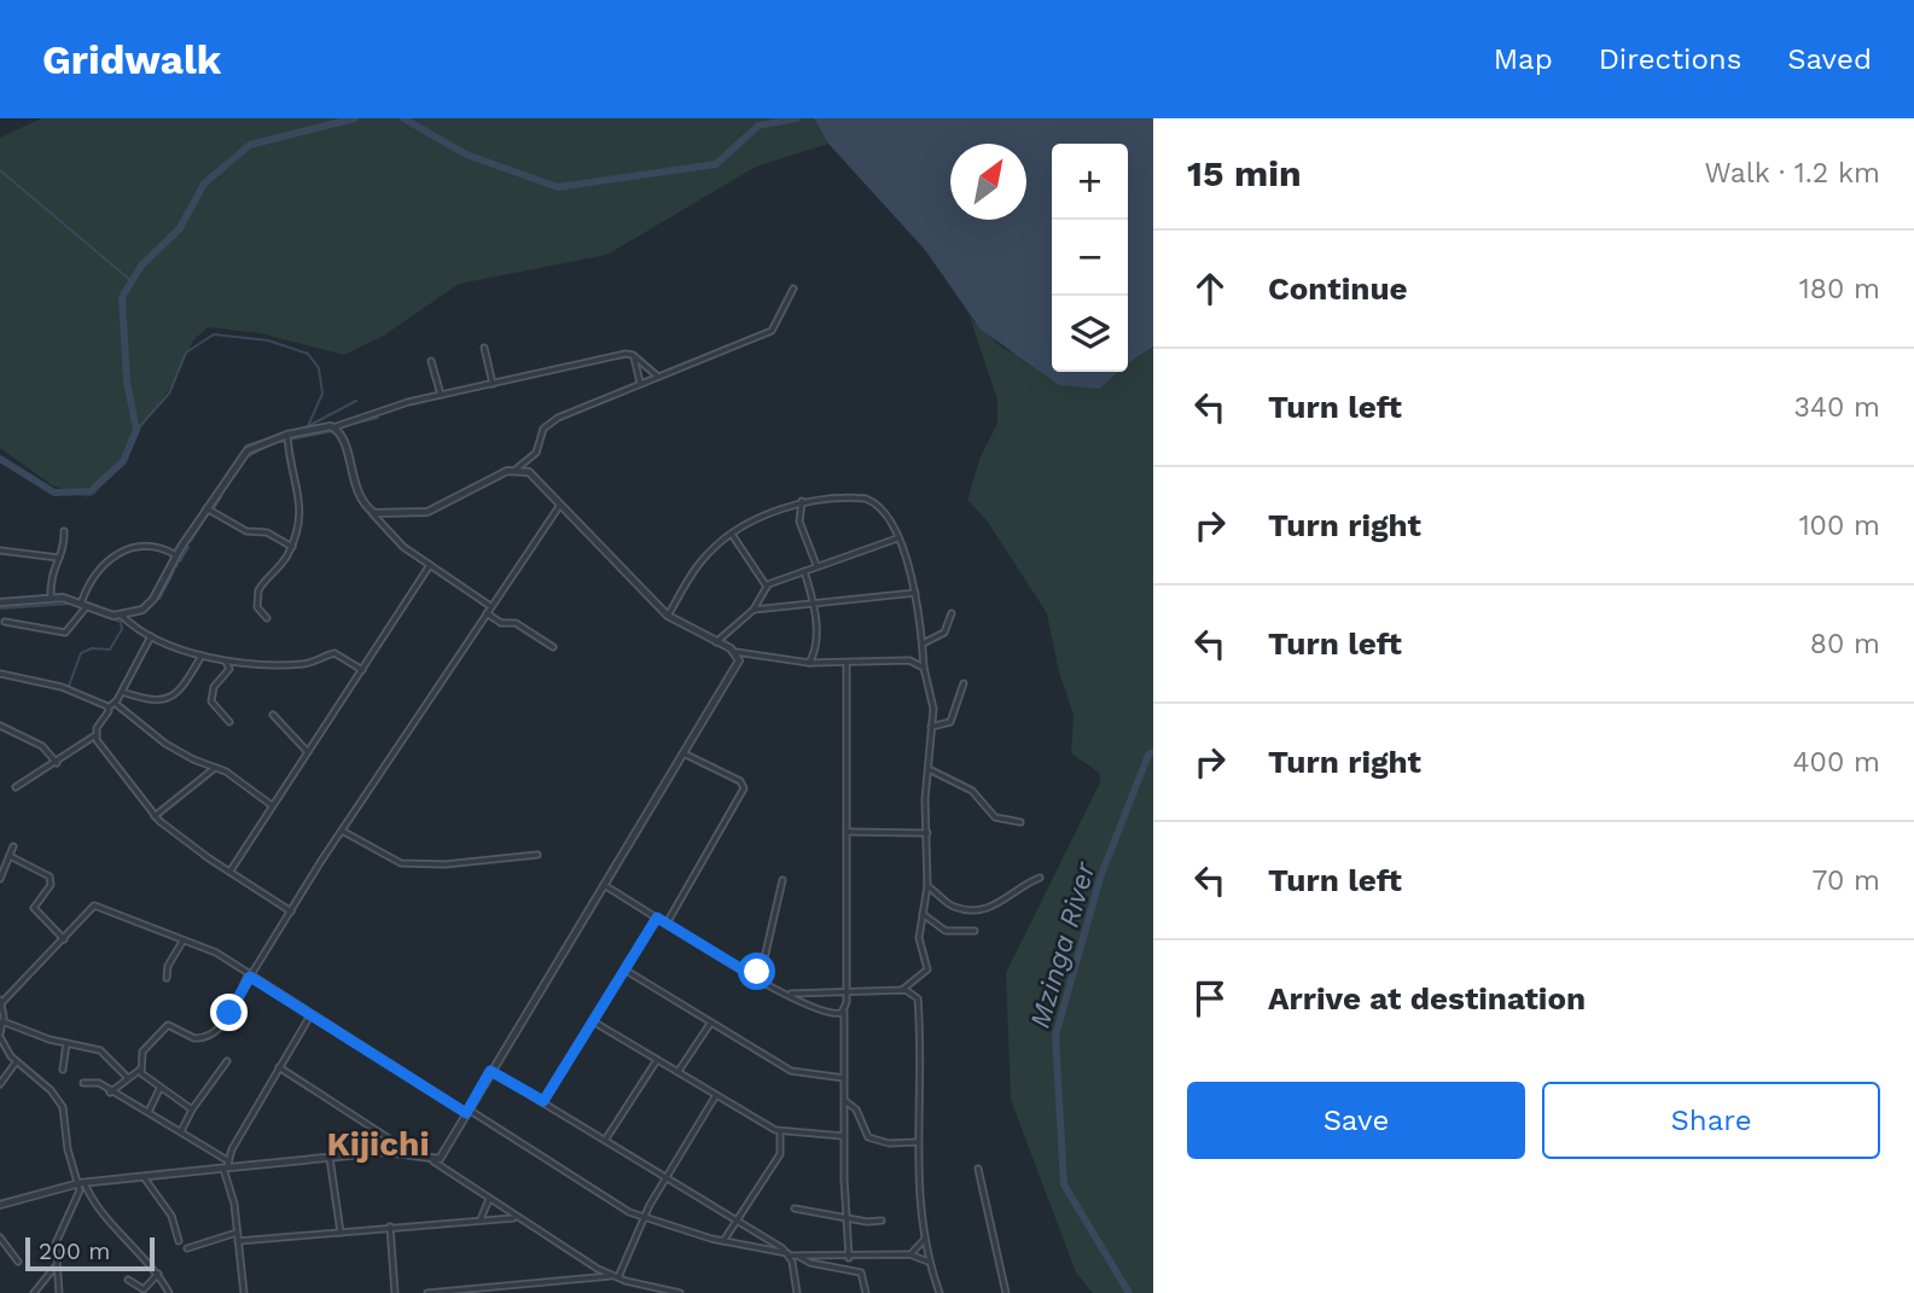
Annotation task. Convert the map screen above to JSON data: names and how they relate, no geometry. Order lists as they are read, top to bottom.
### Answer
{
  "districts": ["Kijichi"],
  "water": ["Mzinga River"],
  "scale_bar": "200 m",
  "north": "top right",
  "page": {
    "header": "Gridwalk",
    "nav": ["Map", "Directions", "Saved"],
    "heading": ["15 min", "Walk · 1.2 km"],
    "map_buttons": ["+", "−"],
    "list": [
      ["Continue", "180 m"],
      ["Turn left", "340 m"],
      ["Turn right", "100 m"],
      ["Turn left", "80 m"],
      ["Turn right", "400 m"],
      ["Turn left", "70 m"],
      "Arrive at destination"
    ],
    "buttons": ["Save", "Share"],
    "scale": "200 m"
  }
}
